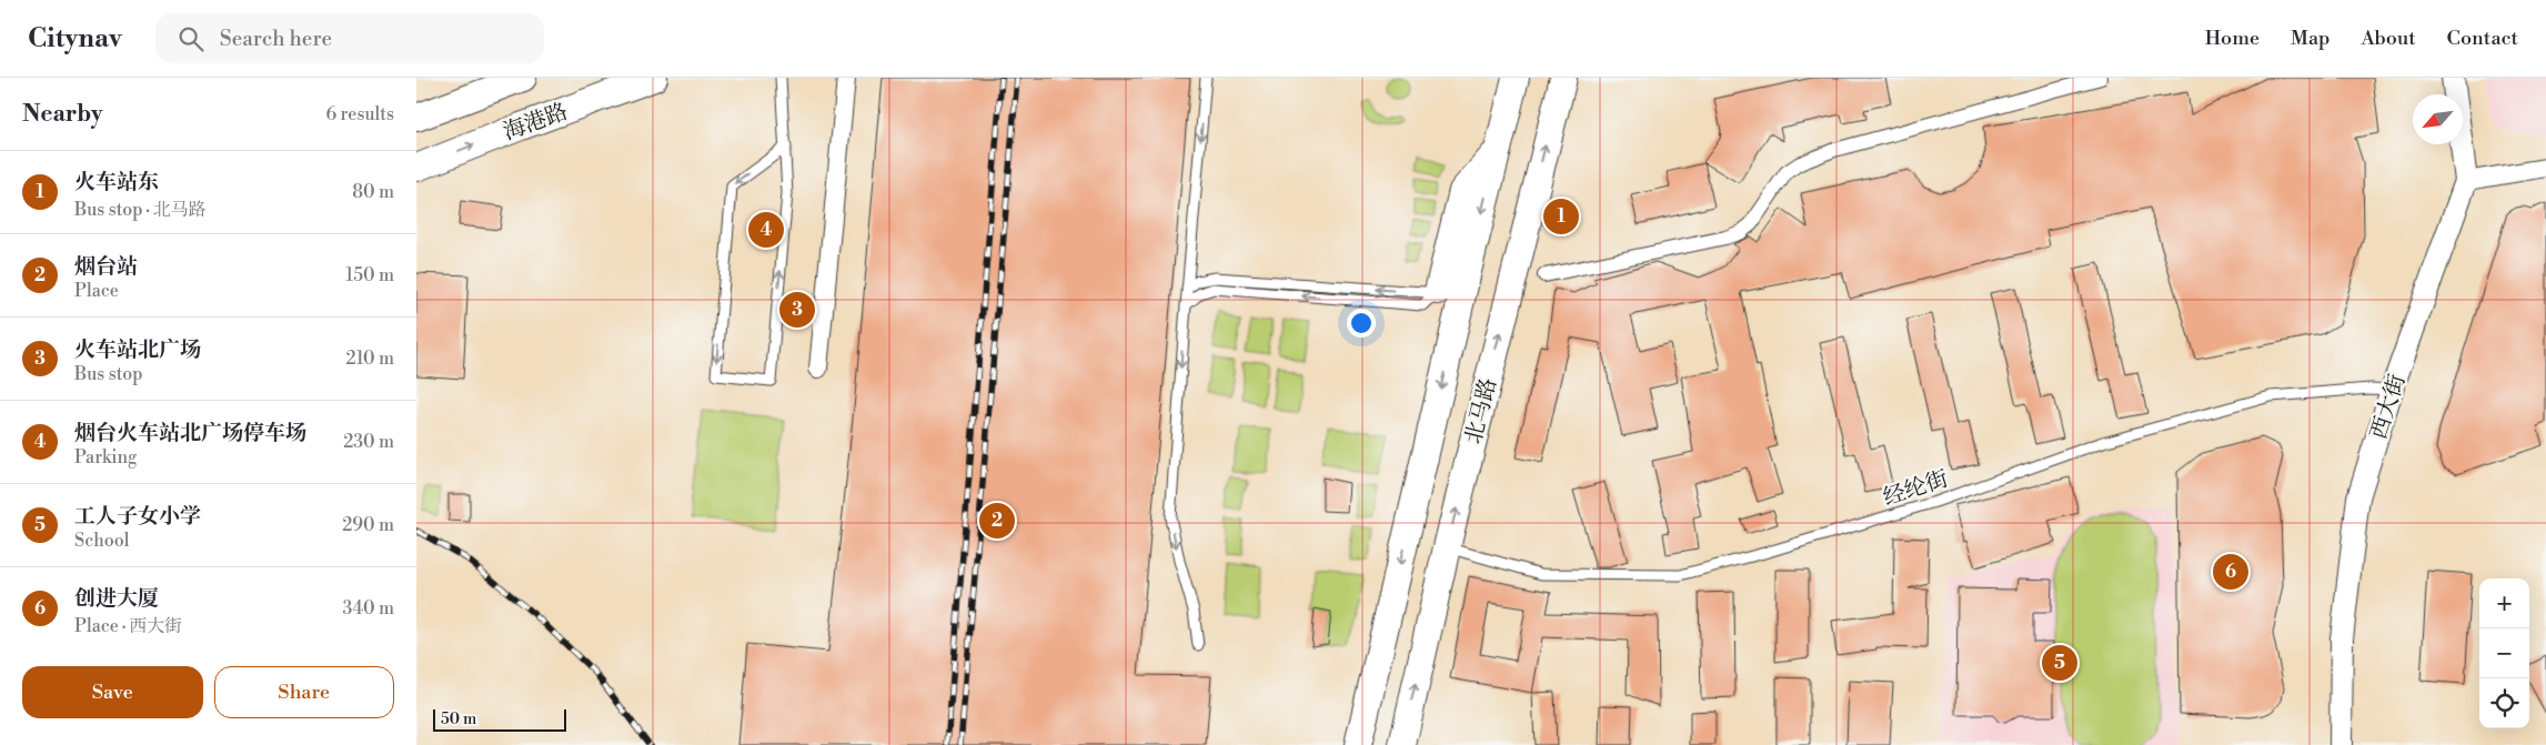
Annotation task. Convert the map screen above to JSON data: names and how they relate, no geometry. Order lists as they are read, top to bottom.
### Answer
{
  "streets": {
    "main road": ["海港路", "北马路"],
    "street": ["西大街"],
    "lane": ["经纶街"]
  },
  "crossings": [
    ["西大街", "经纶街"],
    ["北马路", "经纶街"]
  ],
  "scale_bar": "50 m",
  "north": "bottom left",
  "page": {
    "header": "Citynav",
    "search": "Search here",
    "nav": [
      "Home",
      "Map",
      "About",
      "Contact"
    ],
    "heading": ["Nearby", "6 results"],
    "list": [
      {
        "mark": "1",
        "name": "火车站东",
        "note": "Bus stop · 北马路",
        "value": "80 m"
      },
      {
        "mark": "2",
        "name": "烟台站",
        "note": "Place",
        "value": "150 m"
      },
      {
        "mark": "3",
        "name": "火车站北广场",
        "note": "Bus stop",
        "value": "210 m"
      },
      {
        "mark": "4",
        "name": "烟台火车站北广场停车场",
        "note": "Parking",
        "value": "230 m"
      },
      {
        "mark": "5",
        "name": "工人子女小学",
        "note": "School",
        "value": "290 m"
      },
      {
        "mark": "6",
        "name": "创进大厦",
        "note": "Place · 西大街",
        "value": "340 m"
      }
    ],
    "pins": [
      "1",
      "4",
      "3",
      "2",
      "6",
      "5"
    ],
    "map_buttons": ["+", "−"],
    "buttons": ["Save", "Share"],
    "scale": "50 m"
  }
}
